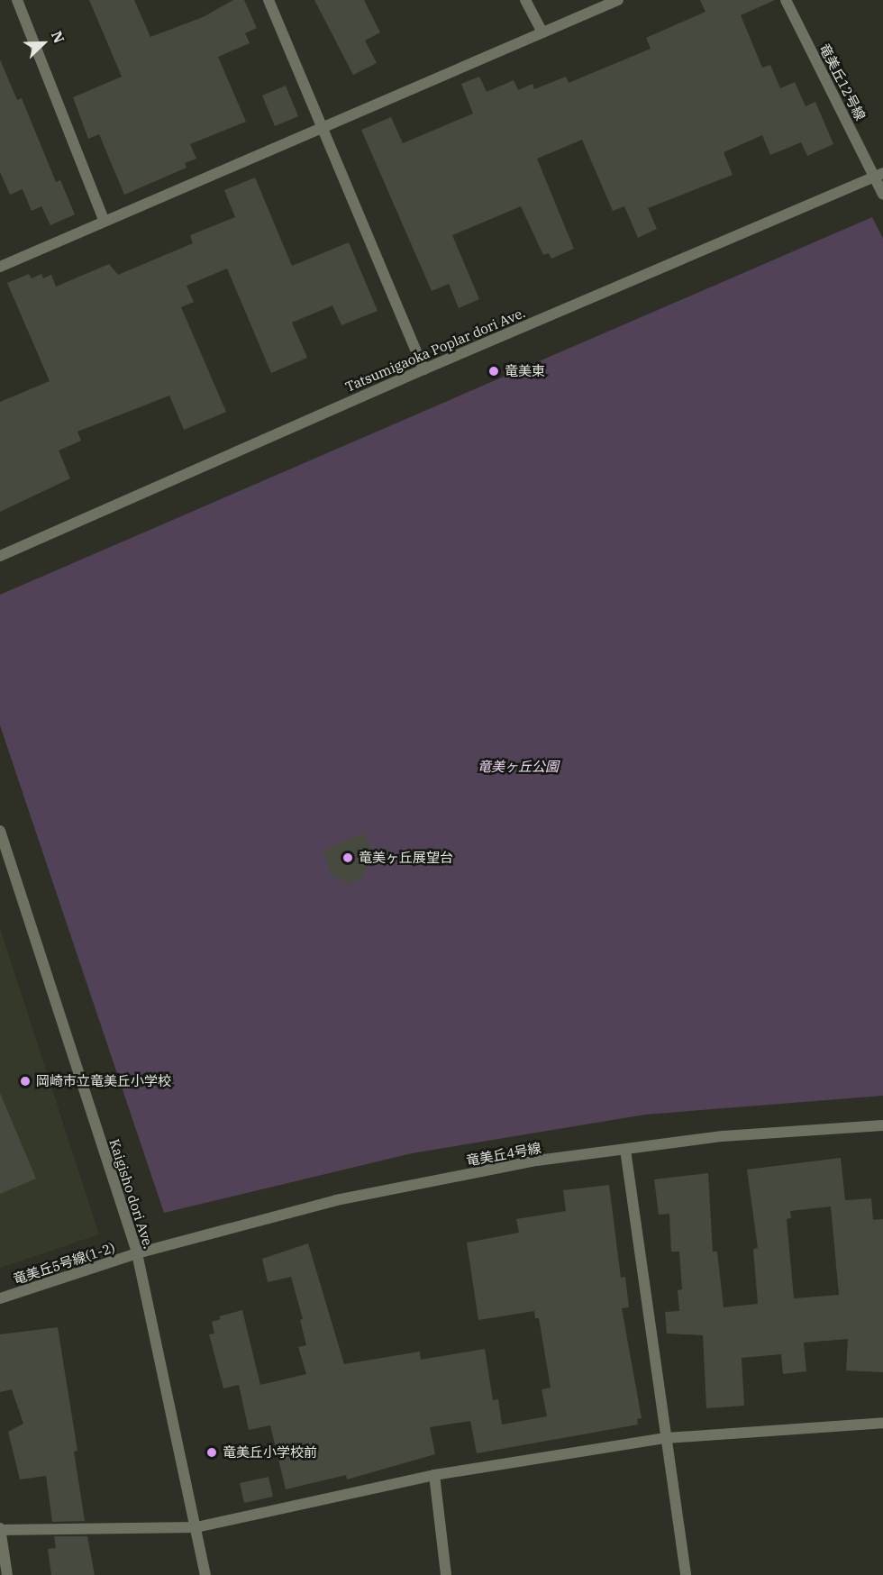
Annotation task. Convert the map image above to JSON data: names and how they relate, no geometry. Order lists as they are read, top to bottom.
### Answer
{
  "streets": {
    "street": [
      "竜美丘12号線",
      "Tatsumigaoka Poplar dori Ave.",
      "竜美丘4号線",
      "Kaigisho dori Ave.",
      "竜美丘5号線(1-2)"
    ]
  },
  "crossings": [
    ["竜美丘12号線", "Tatsumigaoka Poplar dori Ave."],
    ["竜美丘4号線", "Kaigisho dori Ave."],
    ["竜美丘4号線", "竜美丘5号線(1-2)"],
    ["Kaigisho dori Ave.", "竜美丘5号線(1-2)"]
  ],
  "parks": ["竜美ヶ丘公園"],
  "places": [
    "竜美東",
    "竜美ヶ丘展望台",
    "岡崎市立竜美丘小学校",
    "竜美丘小学校前"
  ],
  "north": "top right"
}
